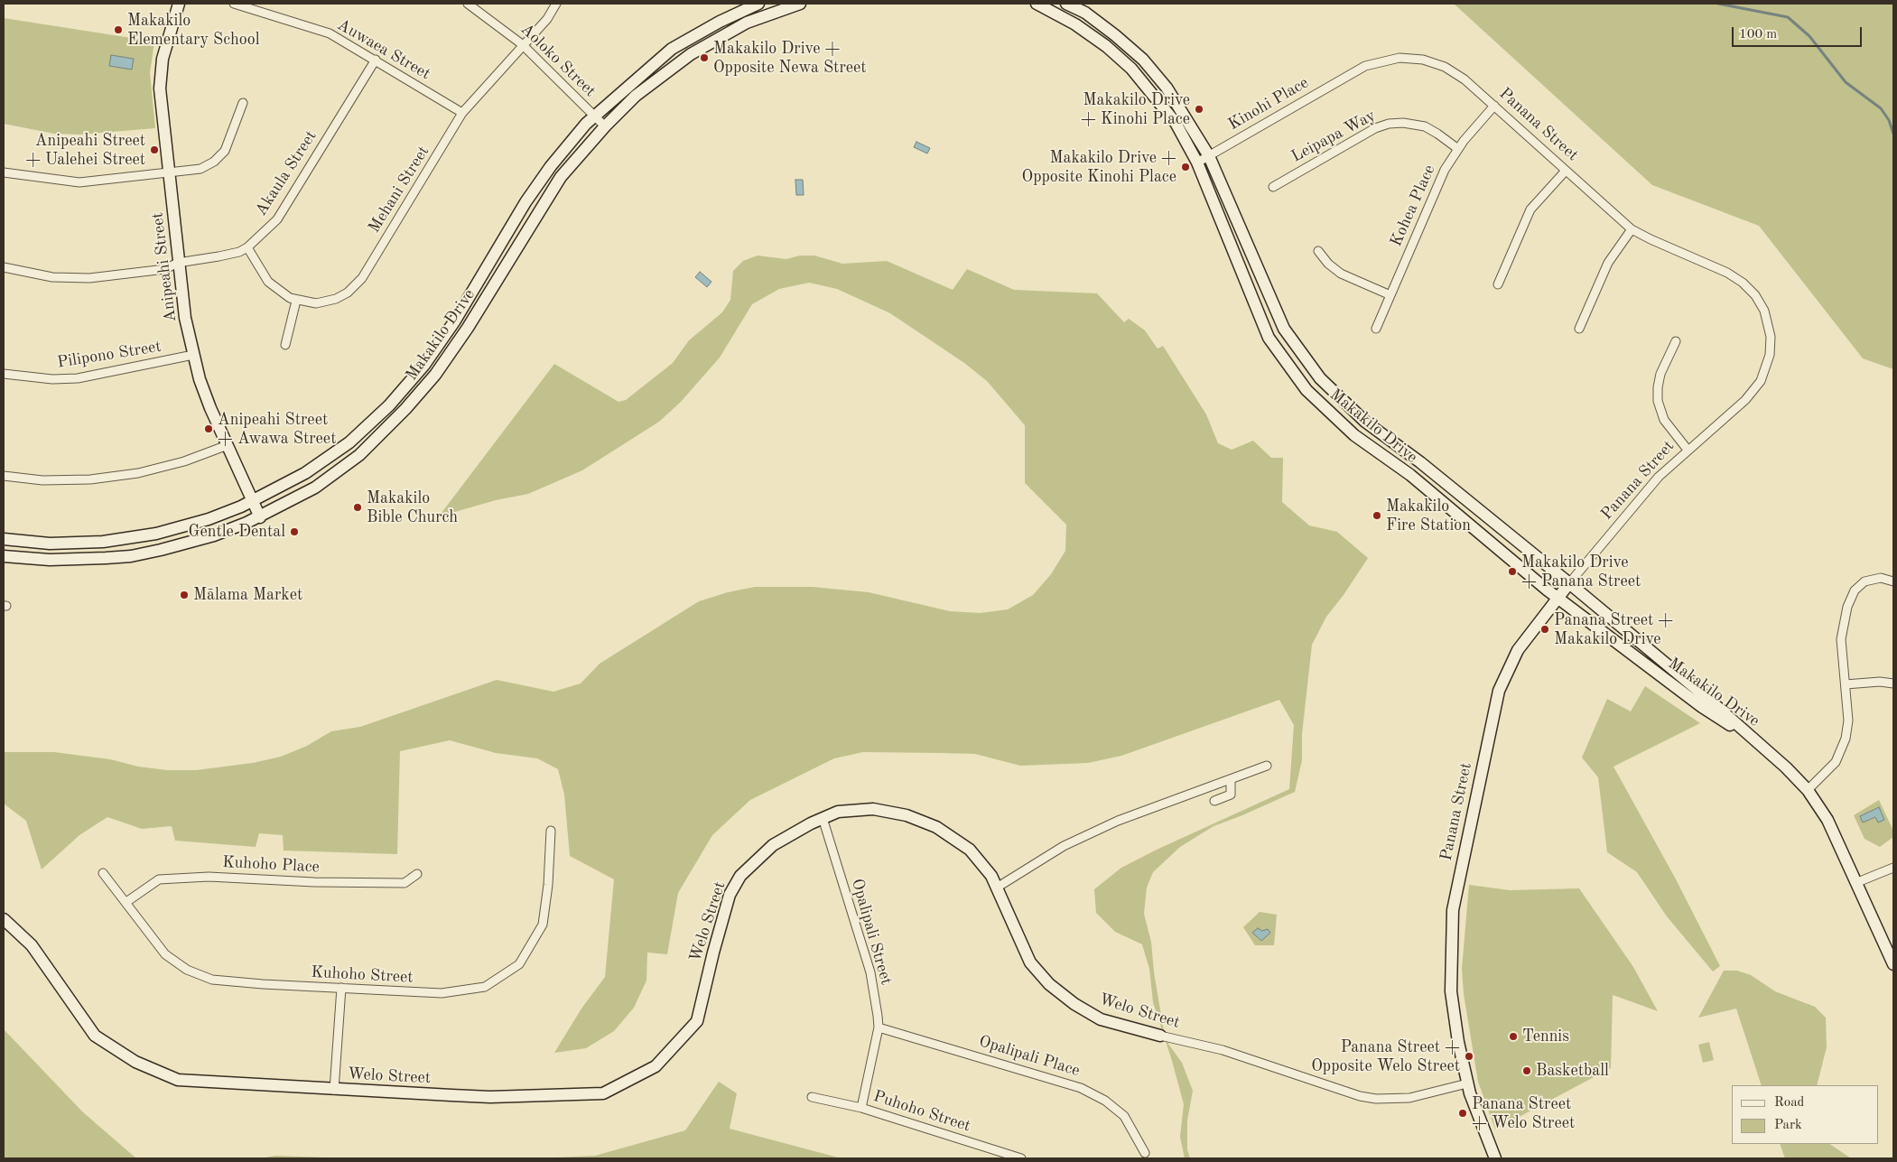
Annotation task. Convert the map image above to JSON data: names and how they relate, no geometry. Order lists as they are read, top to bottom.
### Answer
{
  "streets": {
    "main road": [
      "Panana Street",
      "Anipeahi Street",
      "Makakilo Drive",
      "Welo Street"
    ],
    "street": [
      "Auwaea Street",
      "Aoloko Street",
      "Kinohi Place",
      "Leipapa Way",
      "Akaula Street",
      "Mehani Street",
      "Kohea Place",
      "Pilipono Street",
      "Kuhoho Place",
      "Opalipali Street",
      "Kuhoho Street",
      "Opalipali Place",
      "Puhoho Street"
    ]
  },
  "crossings": [
    ["Auwaea Street", "Akaula Street"],
    ["Auwaea Street", "Mehani Street"],
    ["Aoloko Street", "Mehani Street"],
    ["Aoloko Street", "Makakilo Drive"],
    ["Kinohi Place", "Panana Street"],
    ["Kinohi Place", "Makakilo Drive"],
    ["Panana Street", "Kohea Place"],
    ["Panana Street", "Makakilo Drive"],
    ["Panana Street", "Welo Street"],
    ["Leipapa Way", "Kohea Place"],
    ["Akaula Street", "Mehani Street"],
    ["Akaula Street", "Anipeahi Street"],
    ["Anipeahi Street", "Makakilo Drive"],
    ["Anipeahi Street", "Pilipono Street"],
    ["Kuhoho Place", "Kuhoho Street"],
    ["Welo Street", "Opalipali Street"],
    ["Opalipali Street", "Opalipali Place"],
    ["Opalipali Street", "Puhoho Street"]
  ],
  "places": [
    "Makakilo Elementary School",
    "Makakilo Drive + Opposite Newa Street",
    "Makakilo Drive + Kinohi Place",
    "Anipeahi Street + Ualehei Street",
    "Makakilo Drive + Opposite Kinohi Place",
    "Anipeahi Street + Awawa Street",
    "Makakilo Bible Church",
    "Makakilo Fire Station",
    "Gentle Dental",
    "Makakilo Drive + Panana Street",
    "Mālama Market",
    "Panana Street + Makakilo Drive",
    "Tennis",
    "Panana Street + Opposite Welo Street",
    "Basketball",
    "Panana Street + Welo Street"
  ],
  "legend": ["Road", "Park"],
  "scale_bar": "100 m"
}
